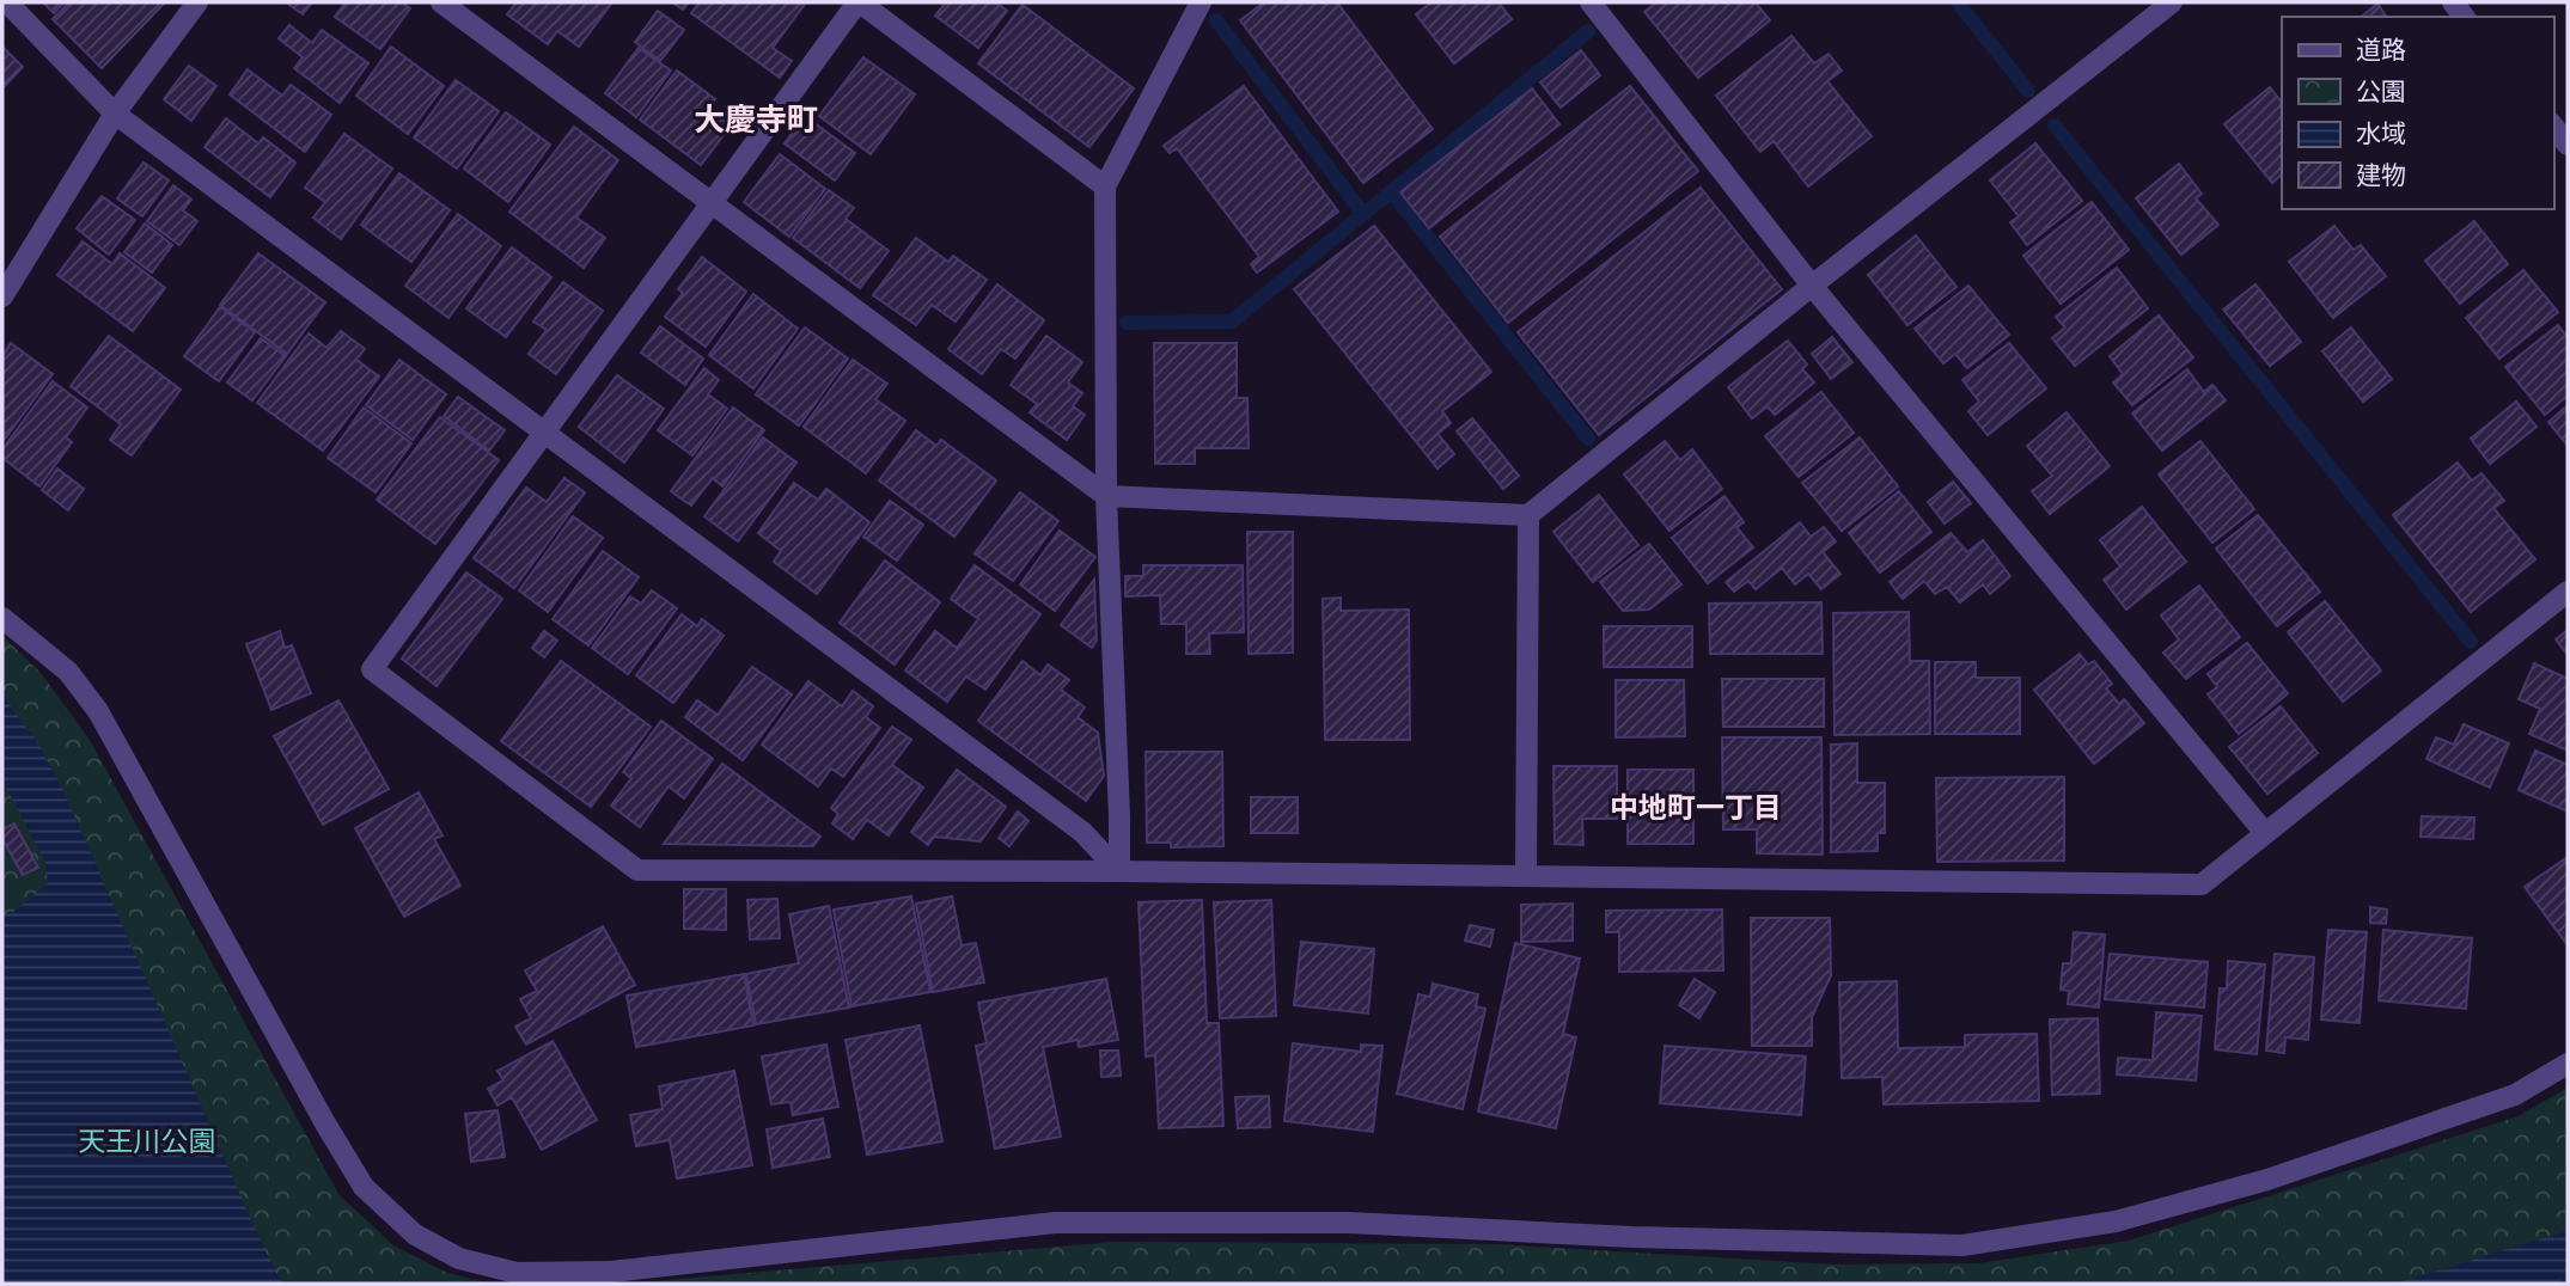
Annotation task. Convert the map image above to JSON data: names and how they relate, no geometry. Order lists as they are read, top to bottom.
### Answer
{
  "districts": ["大慶寺町", "中地町一丁目"],
  "parks": ["天王川公園"],
  "legend": [
    "道路",
    "公園",
    "水域",
    "建物"
  ]
}
